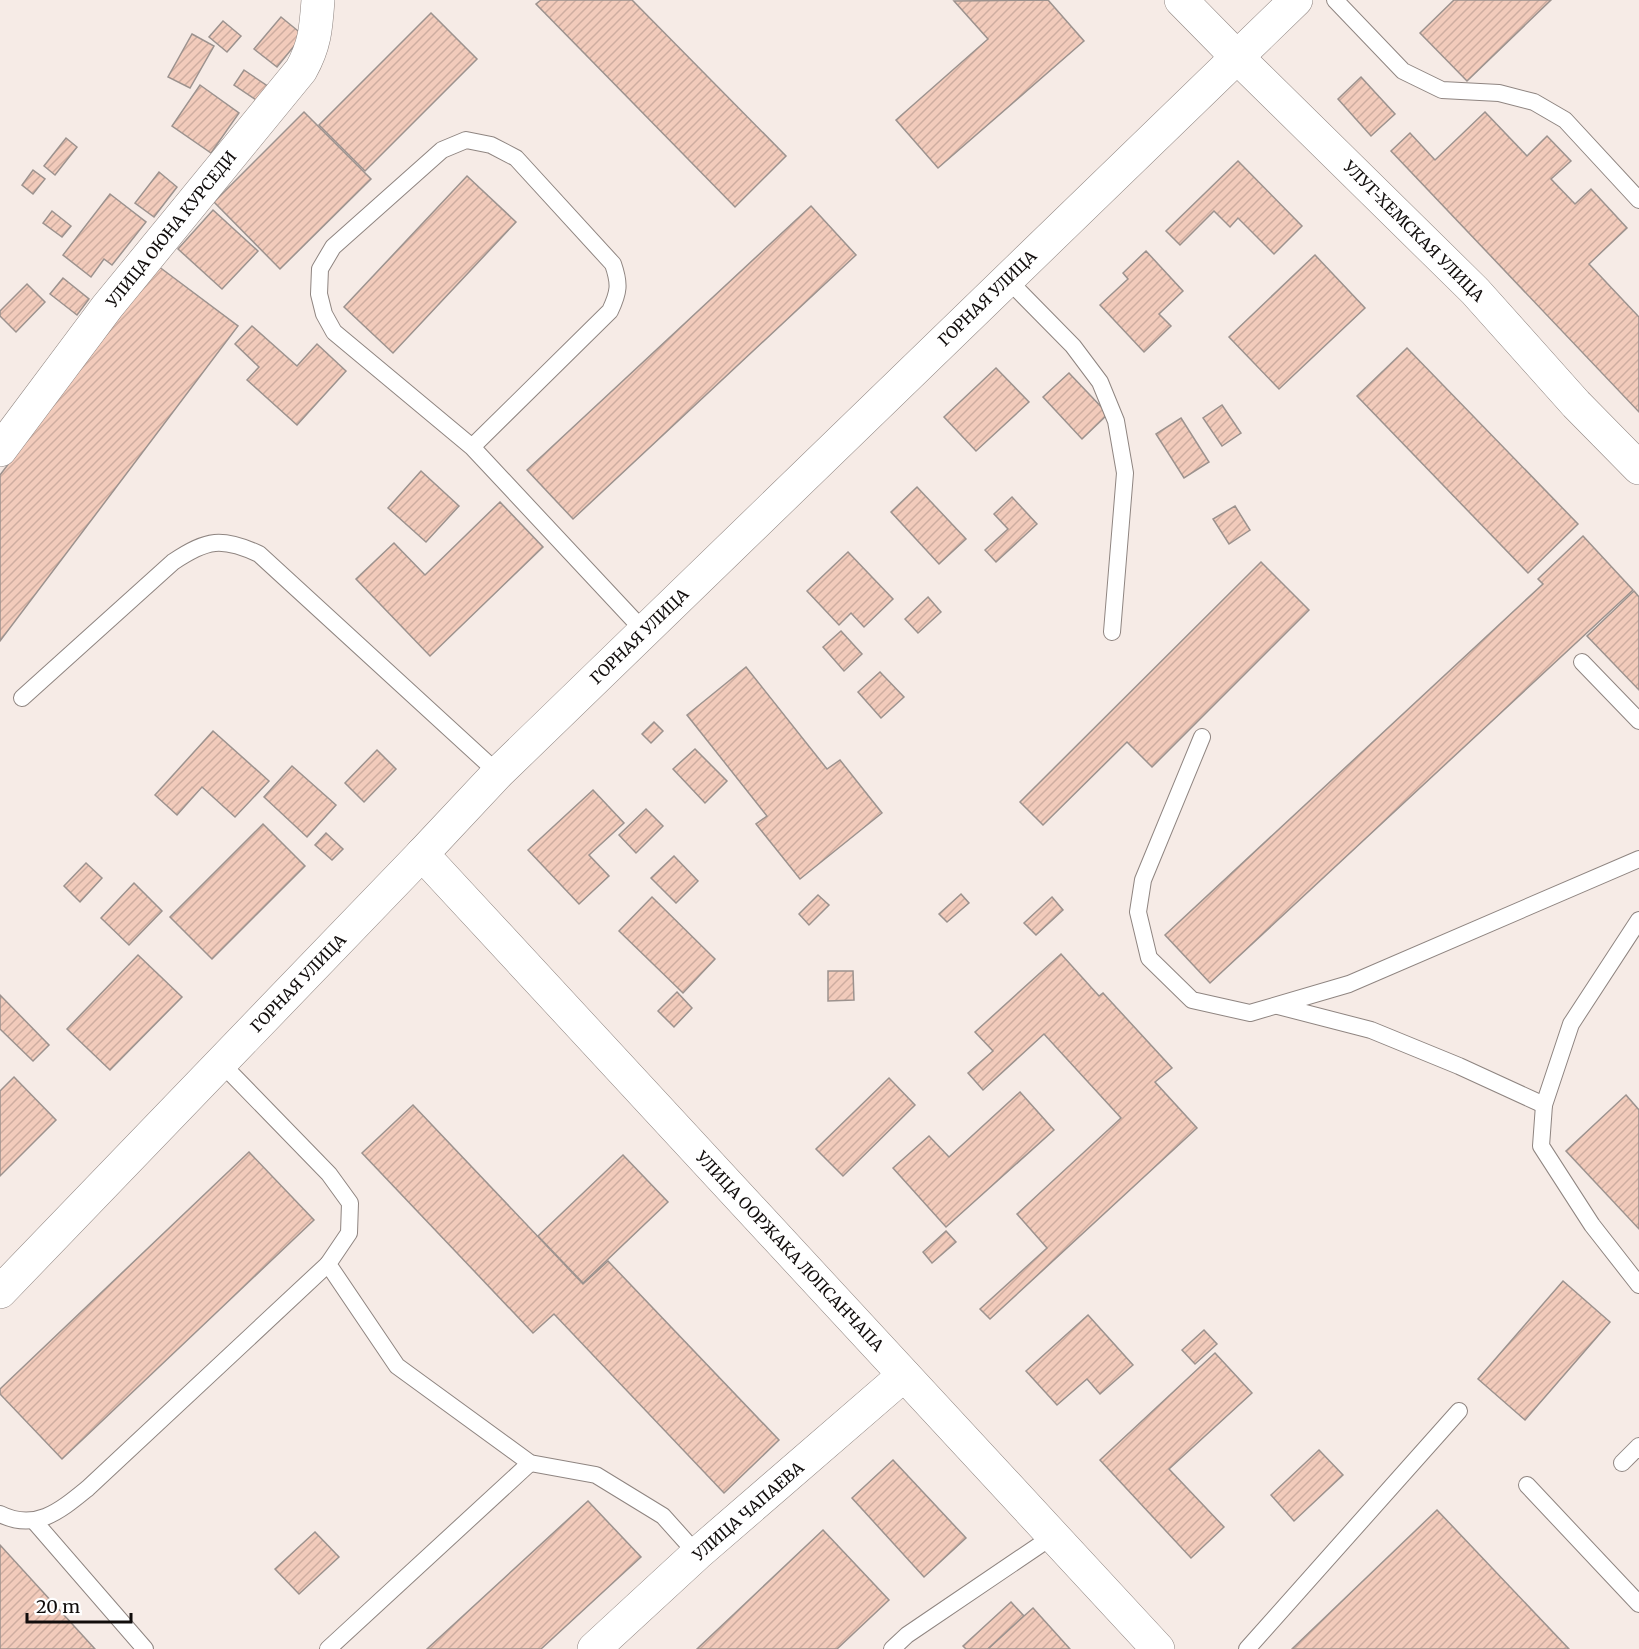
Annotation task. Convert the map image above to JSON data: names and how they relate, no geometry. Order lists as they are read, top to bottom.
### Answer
{
  "streets": {
    "street": [
      "УЛИЦА ОЮНА КУРСЕДИ",
      "УЛУГ-ХЕМСКАЯ УЛИЦА",
      "ГОРНАЯ УЛИЦА",
      "УЛИЦА ООРЖАКА ЛОПСАНЧАПА",
      "УЛИЦА ЧАПАЕВА"
    ]
  },
  "crossings": [
    ["УЛУГ-ХЕМСКАЯ УЛИЦА", "ГОРНАЯ УЛИЦА"],
    ["ГОРНАЯ УЛИЦА", "УЛИЦА ООРЖАКА ЛОПСАНЧАПА"],
    ["УЛИЦА ООРЖАКА ЛОПСАНЧАПА", "УЛИЦА ЧАПАЕВА"]
  ],
  "scale_bar": "20 m"
}
